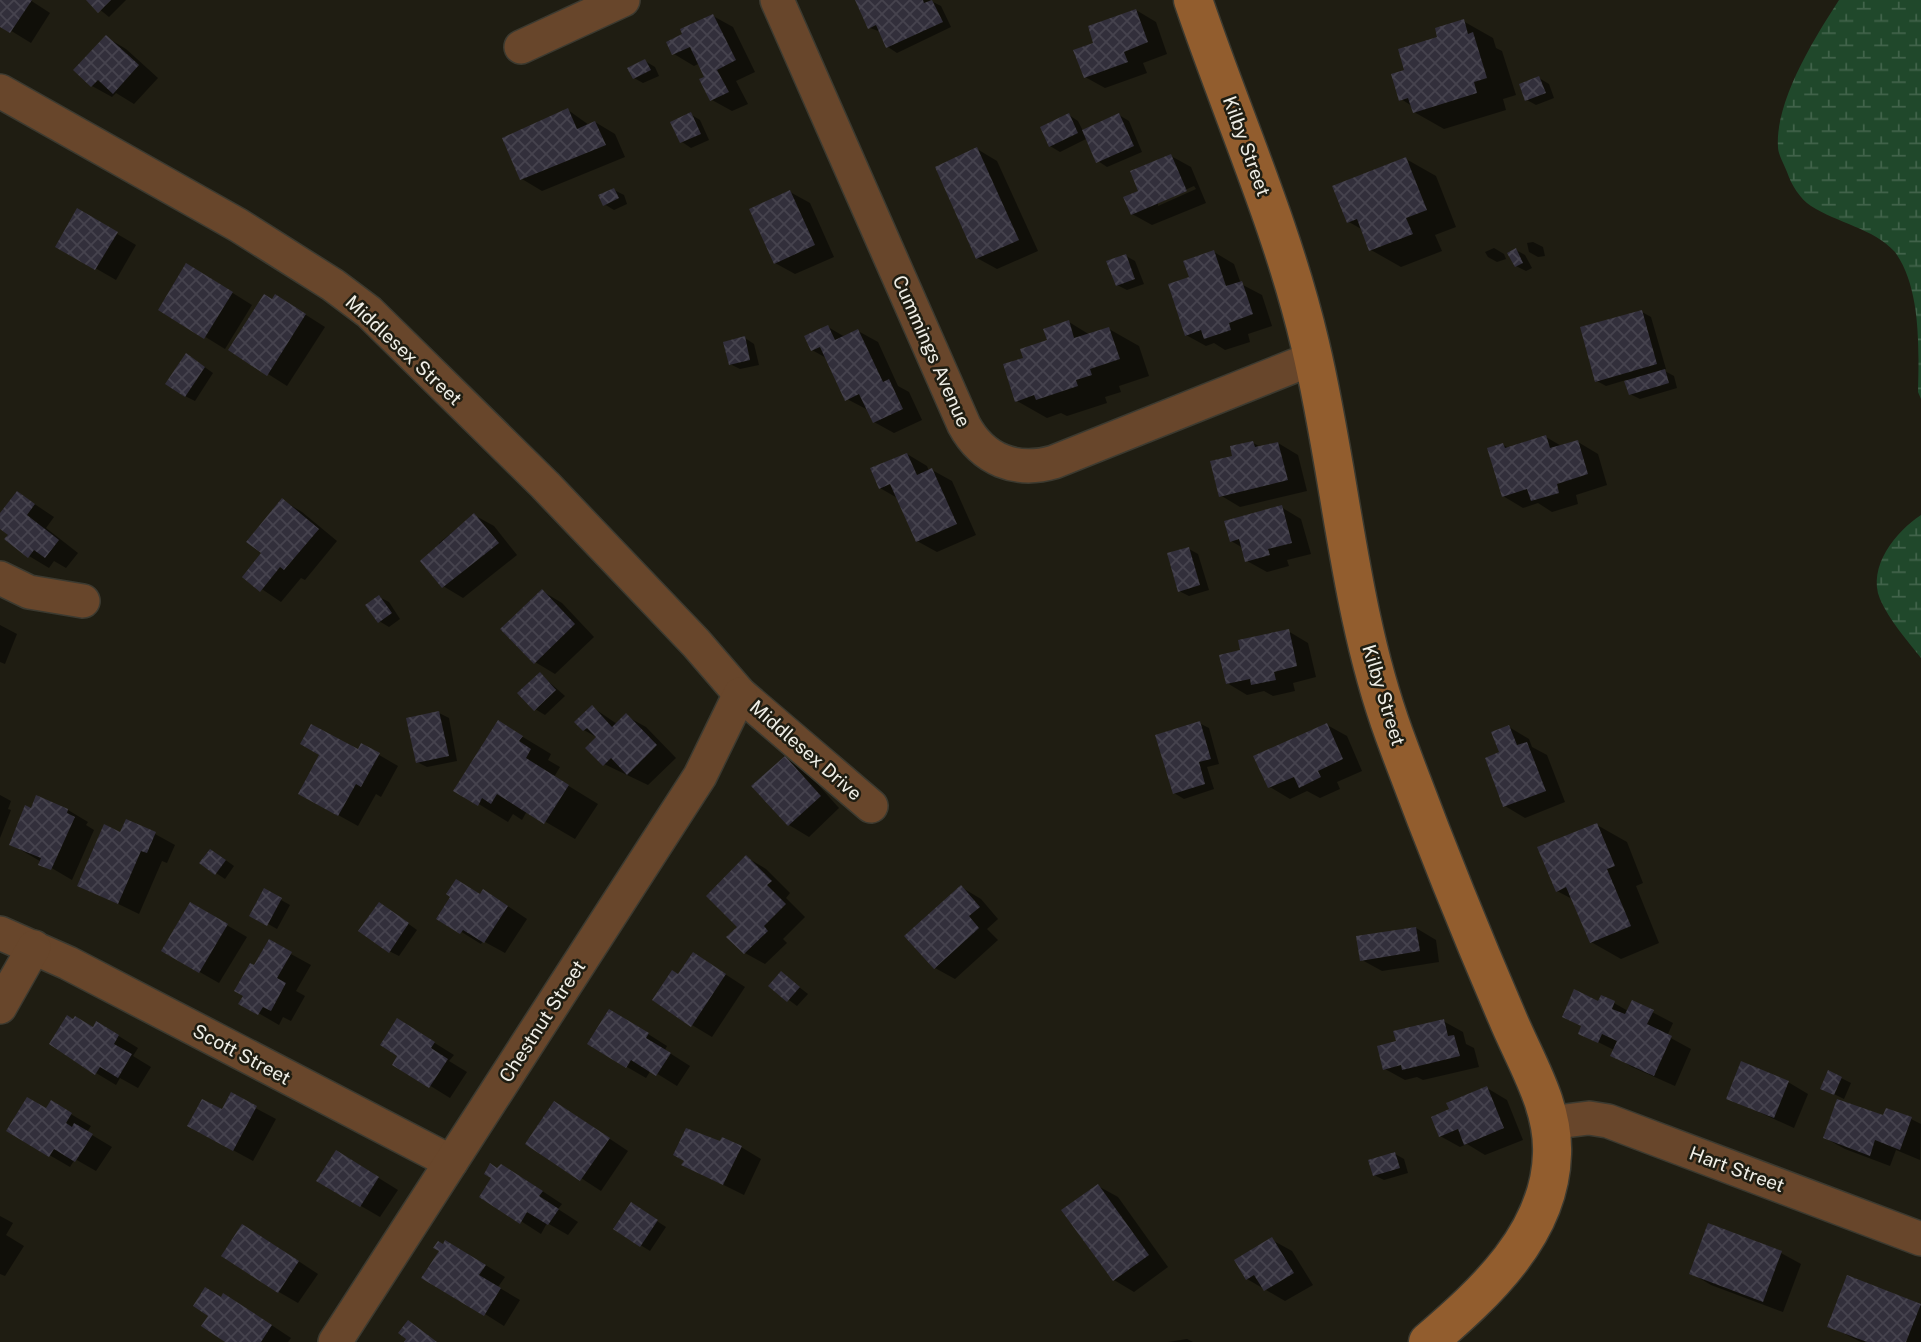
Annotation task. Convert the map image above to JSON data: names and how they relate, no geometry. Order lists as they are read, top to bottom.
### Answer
{
  "streets": {
    "street": [
      "Kilby Street",
      "Middlesex Street",
      "Cummings Avenue",
      "Middlesex Drive",
      "Chestnut Street",
      "Scott Street",
      "Hart Street"
    ]
  },
  "crossings": [
    ["Kilby Street", "Cummings Avenue"],
    ["Kilby Street", "Hart Street"],
    ["Middlesex Street", "Middlesex Drive"],
    ["Middlesex Street", "Chestnut Street"],
    ["Middlesex Drive", "Chestnut Street"],
    ["Chestnut Street", "Scott Street"]
  ]
}
